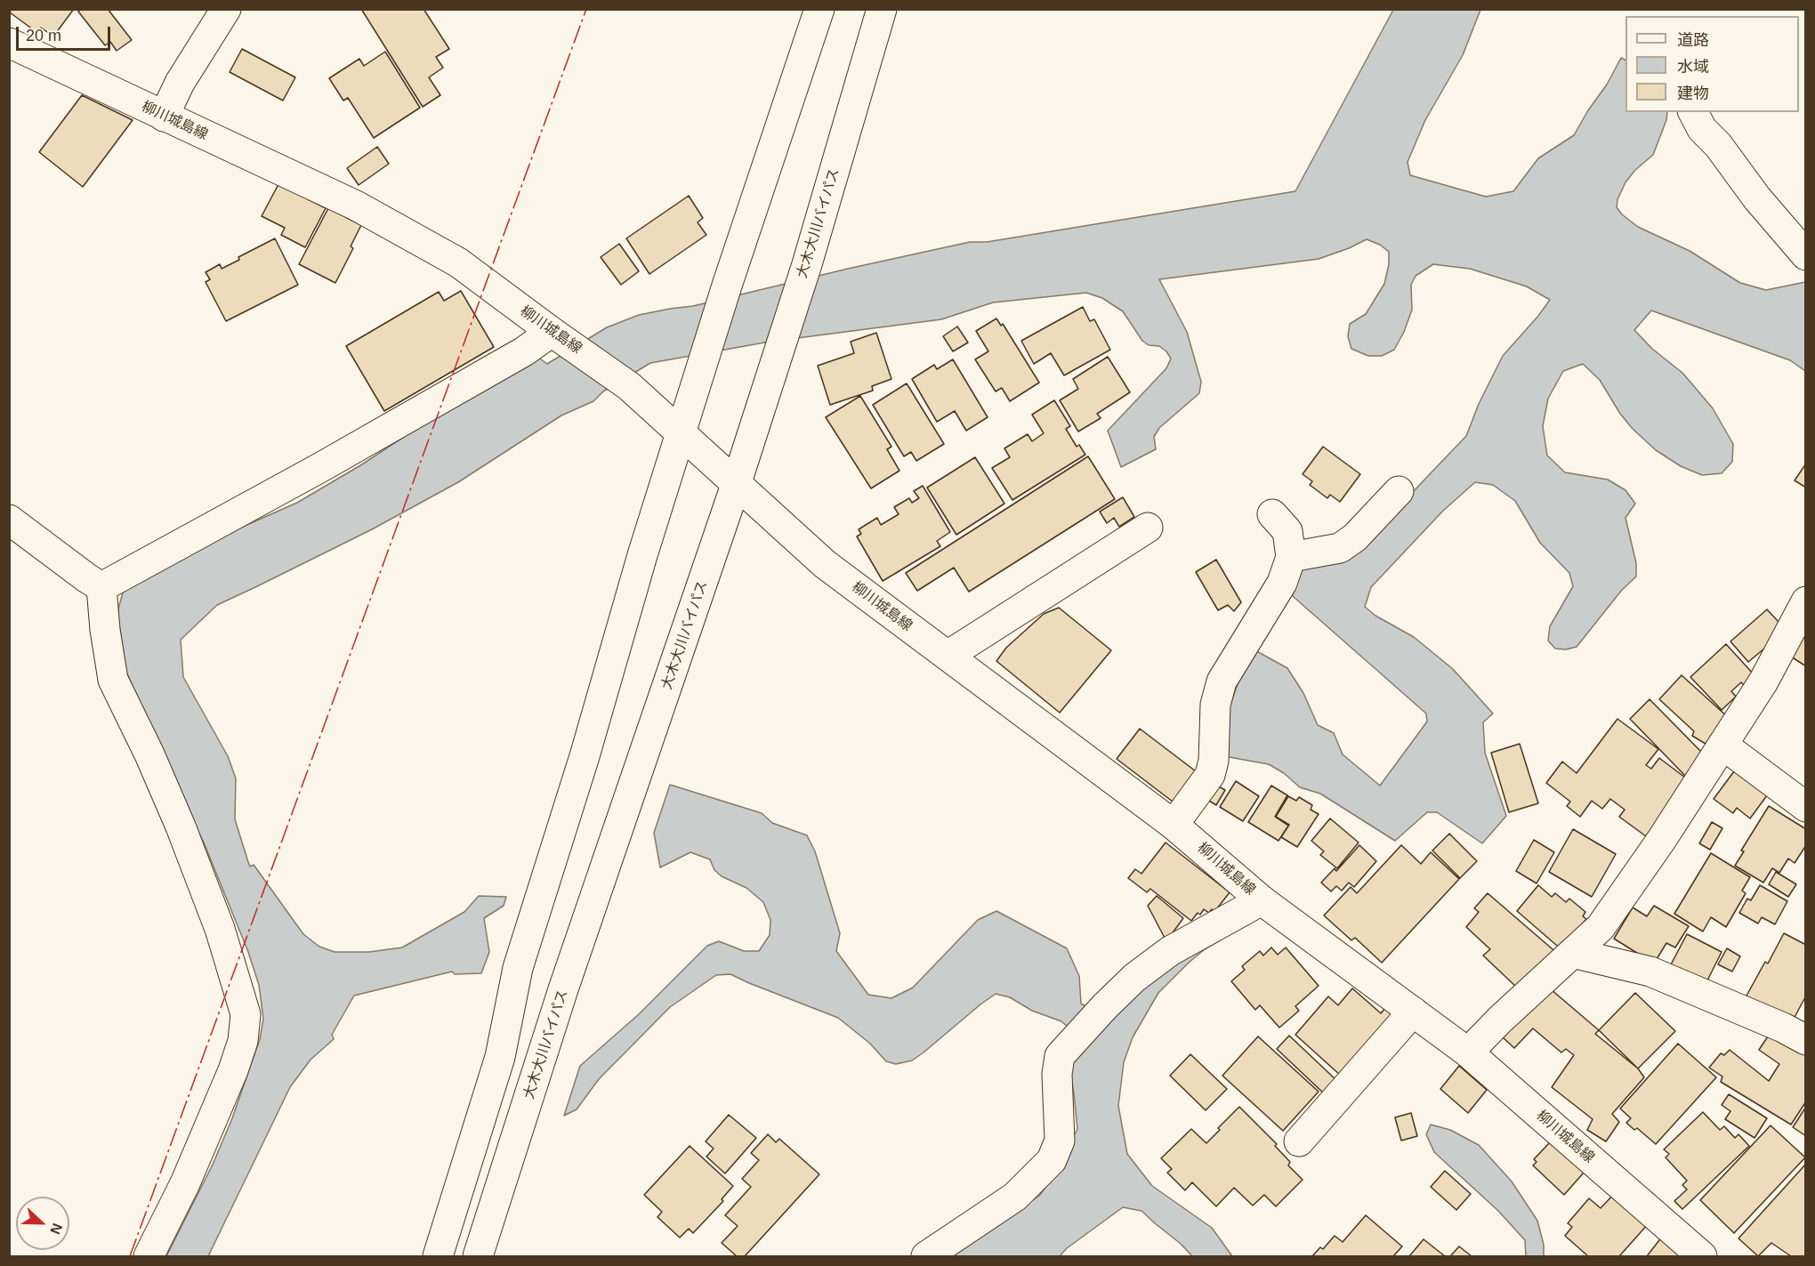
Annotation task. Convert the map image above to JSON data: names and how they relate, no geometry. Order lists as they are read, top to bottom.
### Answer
{
  "streets": {
    "main road": ["柳川城島線", "大木大川バイパス"]
  },
  "crossings": [
    ["柳川城島線", "大木大川バイパス"]
  ],
  "legend": ["道路", "水域", "建物"],
  "scale_bar": "20 m",
  "north": "right"
}
